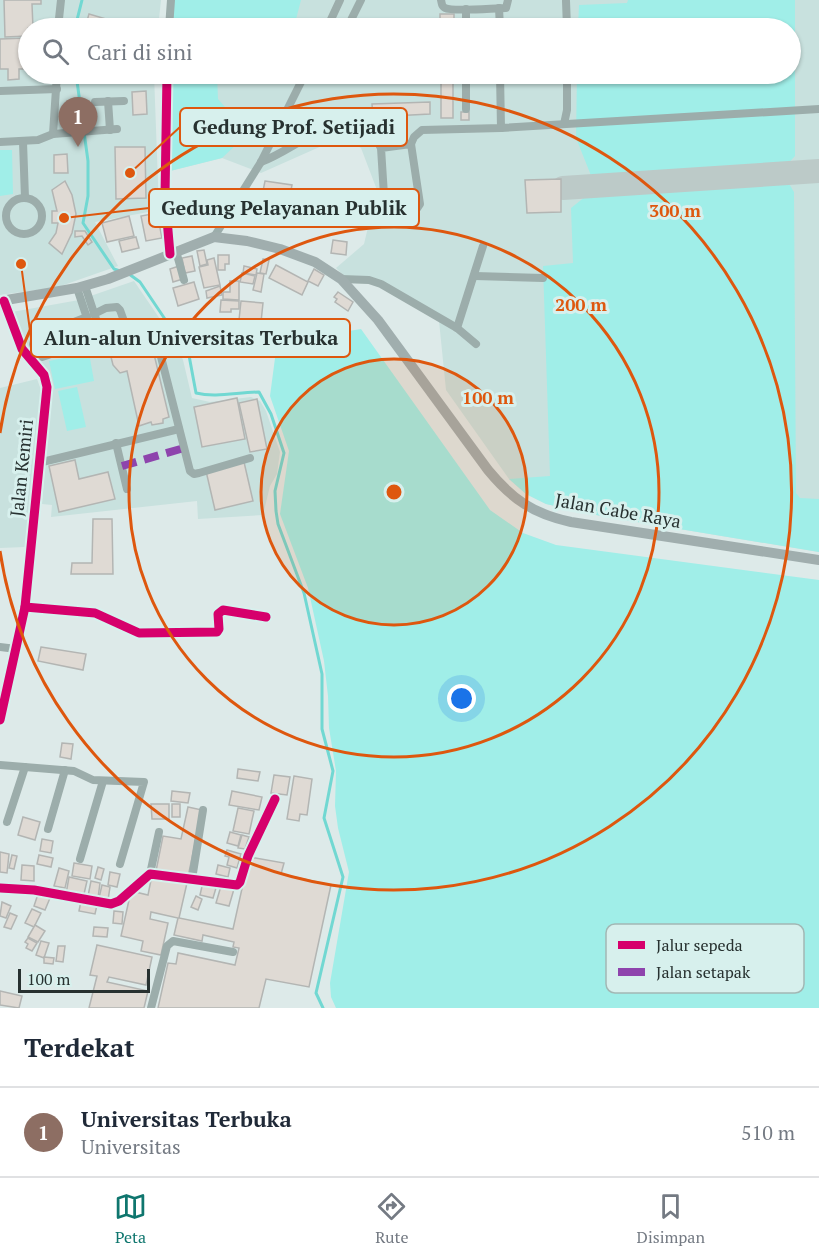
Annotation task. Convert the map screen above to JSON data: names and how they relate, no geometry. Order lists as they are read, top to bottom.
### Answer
{
  "streets": {
    "main road": ["Jalan Cabe Raya"],
    "street": ["Jalan Kemiri"]
  },
  "crossings": [
    ["Jalan Kemiri", "Jalan Cabe Raya"]
  ],
  "places": ["Gedung Prof. Setijadi", "Gedung Pelayanan Publik", "Alun-alun Universitas Terbuka"],
  "legend": ["Jalur sepeda", "Jalan setapak"],
  "scale_bar": "100 m",
  "page": {
    "search": "Cari di sini",
    "pins": "1",
    "scale": "100 m",
    "heading": "Terdekat",
    "list": [
      {
        "mark": "1",
        "name": "Universitas Terbuka",
        "note": "Universitas",
        "value": "510 m"
      }
    ],
    "nav": ["Peta", "Rute", "Disimpan"]
  },
  "rings": ["300 m", "200 m", "100 m"]
}
